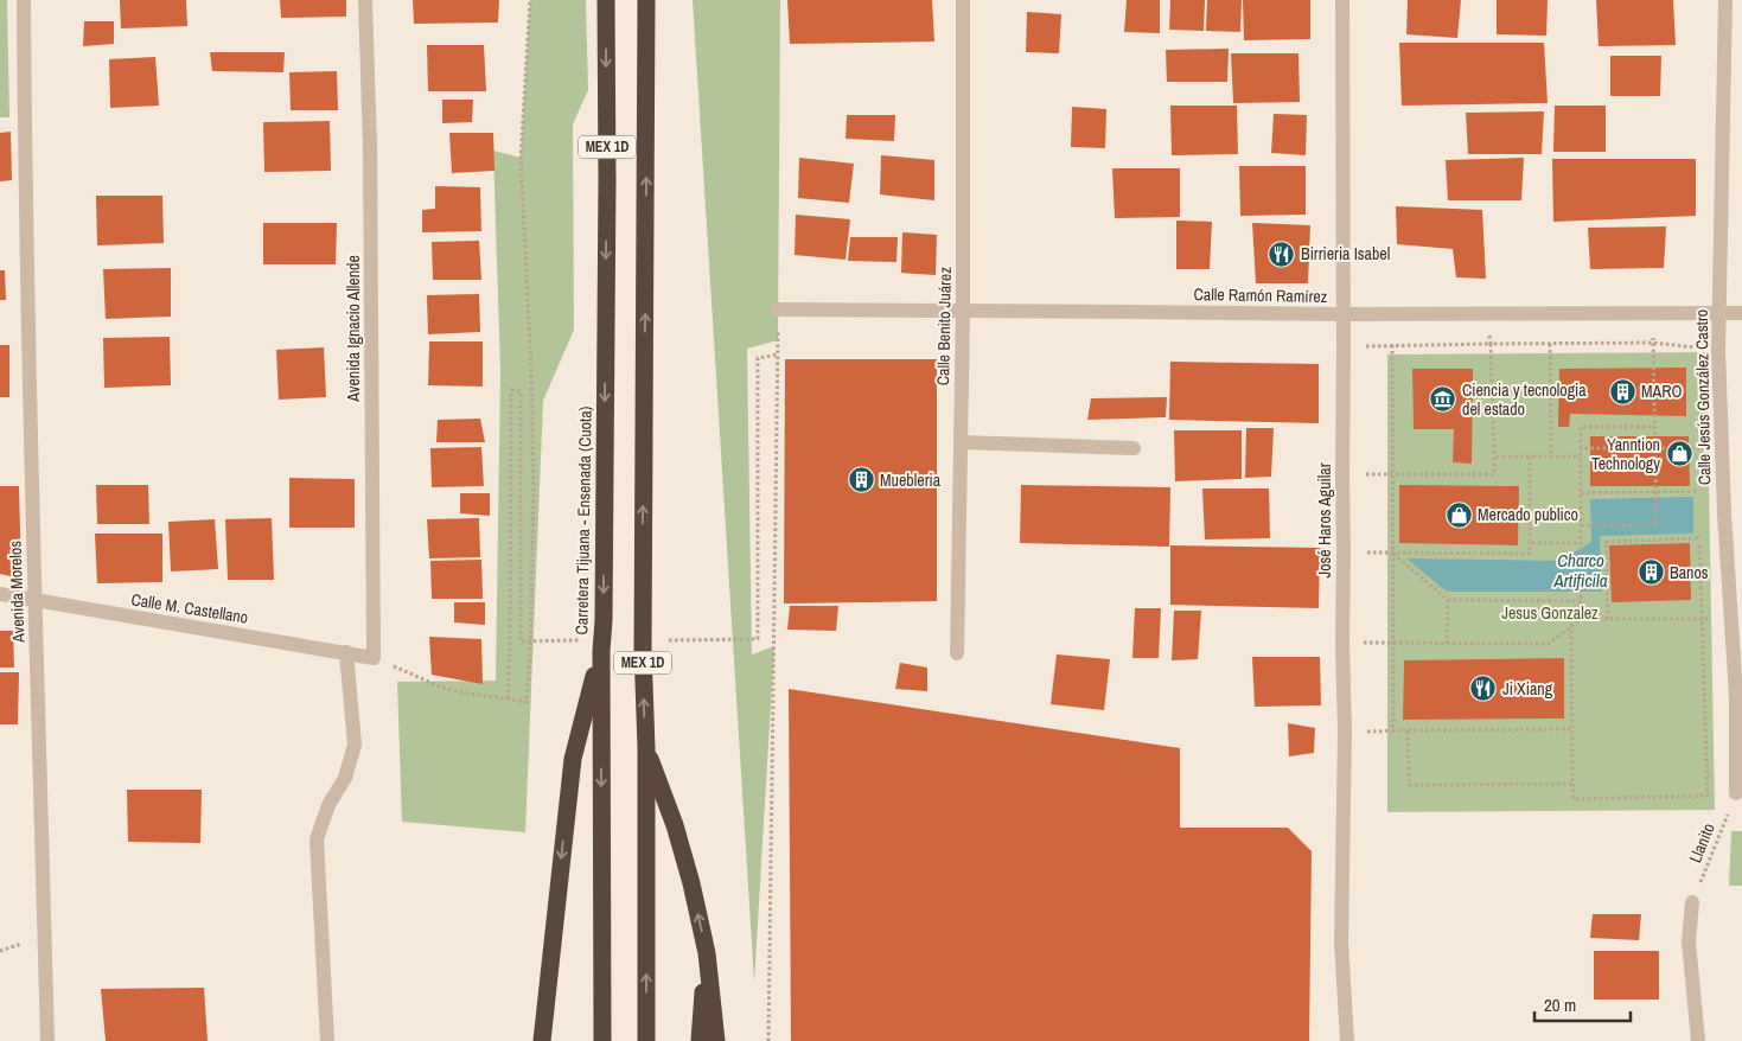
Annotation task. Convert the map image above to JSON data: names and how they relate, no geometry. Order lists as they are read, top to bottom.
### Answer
{
  "streets": {
    "highway": ["MEX 1D", "Carretera Tijuana - Ensenada (Cuota)"],
    "street": [
      "Calle Ramón Ramírez",
      "Calle Benito Juárez",
      "Avenida Ignacio Allende",
      "Calle Jesús González Castro",
      "José Haros Aguilar",
      "Avenida Morelos",
      "Calle M. Castellano"
    ],
    "path": ["Llanito"]
  },
  "crossings": [
    ["Calle Ramón Ramírez", "Calle Benito Juárez"],
    ["Calle Ramón Ramírez", "Calle Jesús González Castro"],
    ["Calle Ramón Ramírez", "José Haros Aguilar"],
    ["Avenida Ignacio Allende", "Calle M. Castellano"],
    ["Calle Jesús González Castro", "Llanito"],
    ["Avenida Morelos", "Calle M. Castellano"]
  ],
  "water": ["Charco Artificila"],
  "parks": ["Jesus Gonzalez"],
  "places": {
    "restaurant": ["Birrieria Isabel", "Ji Xiang"],
    "building": ["MARO", "Muebleria", "Banos"],
    "museum": ["Ciencia y tecnologia del estado"],
    "shop": ["Yanntion Technology", "Mercado publico"]
  },
  "scale_bar": "20 m"
}
